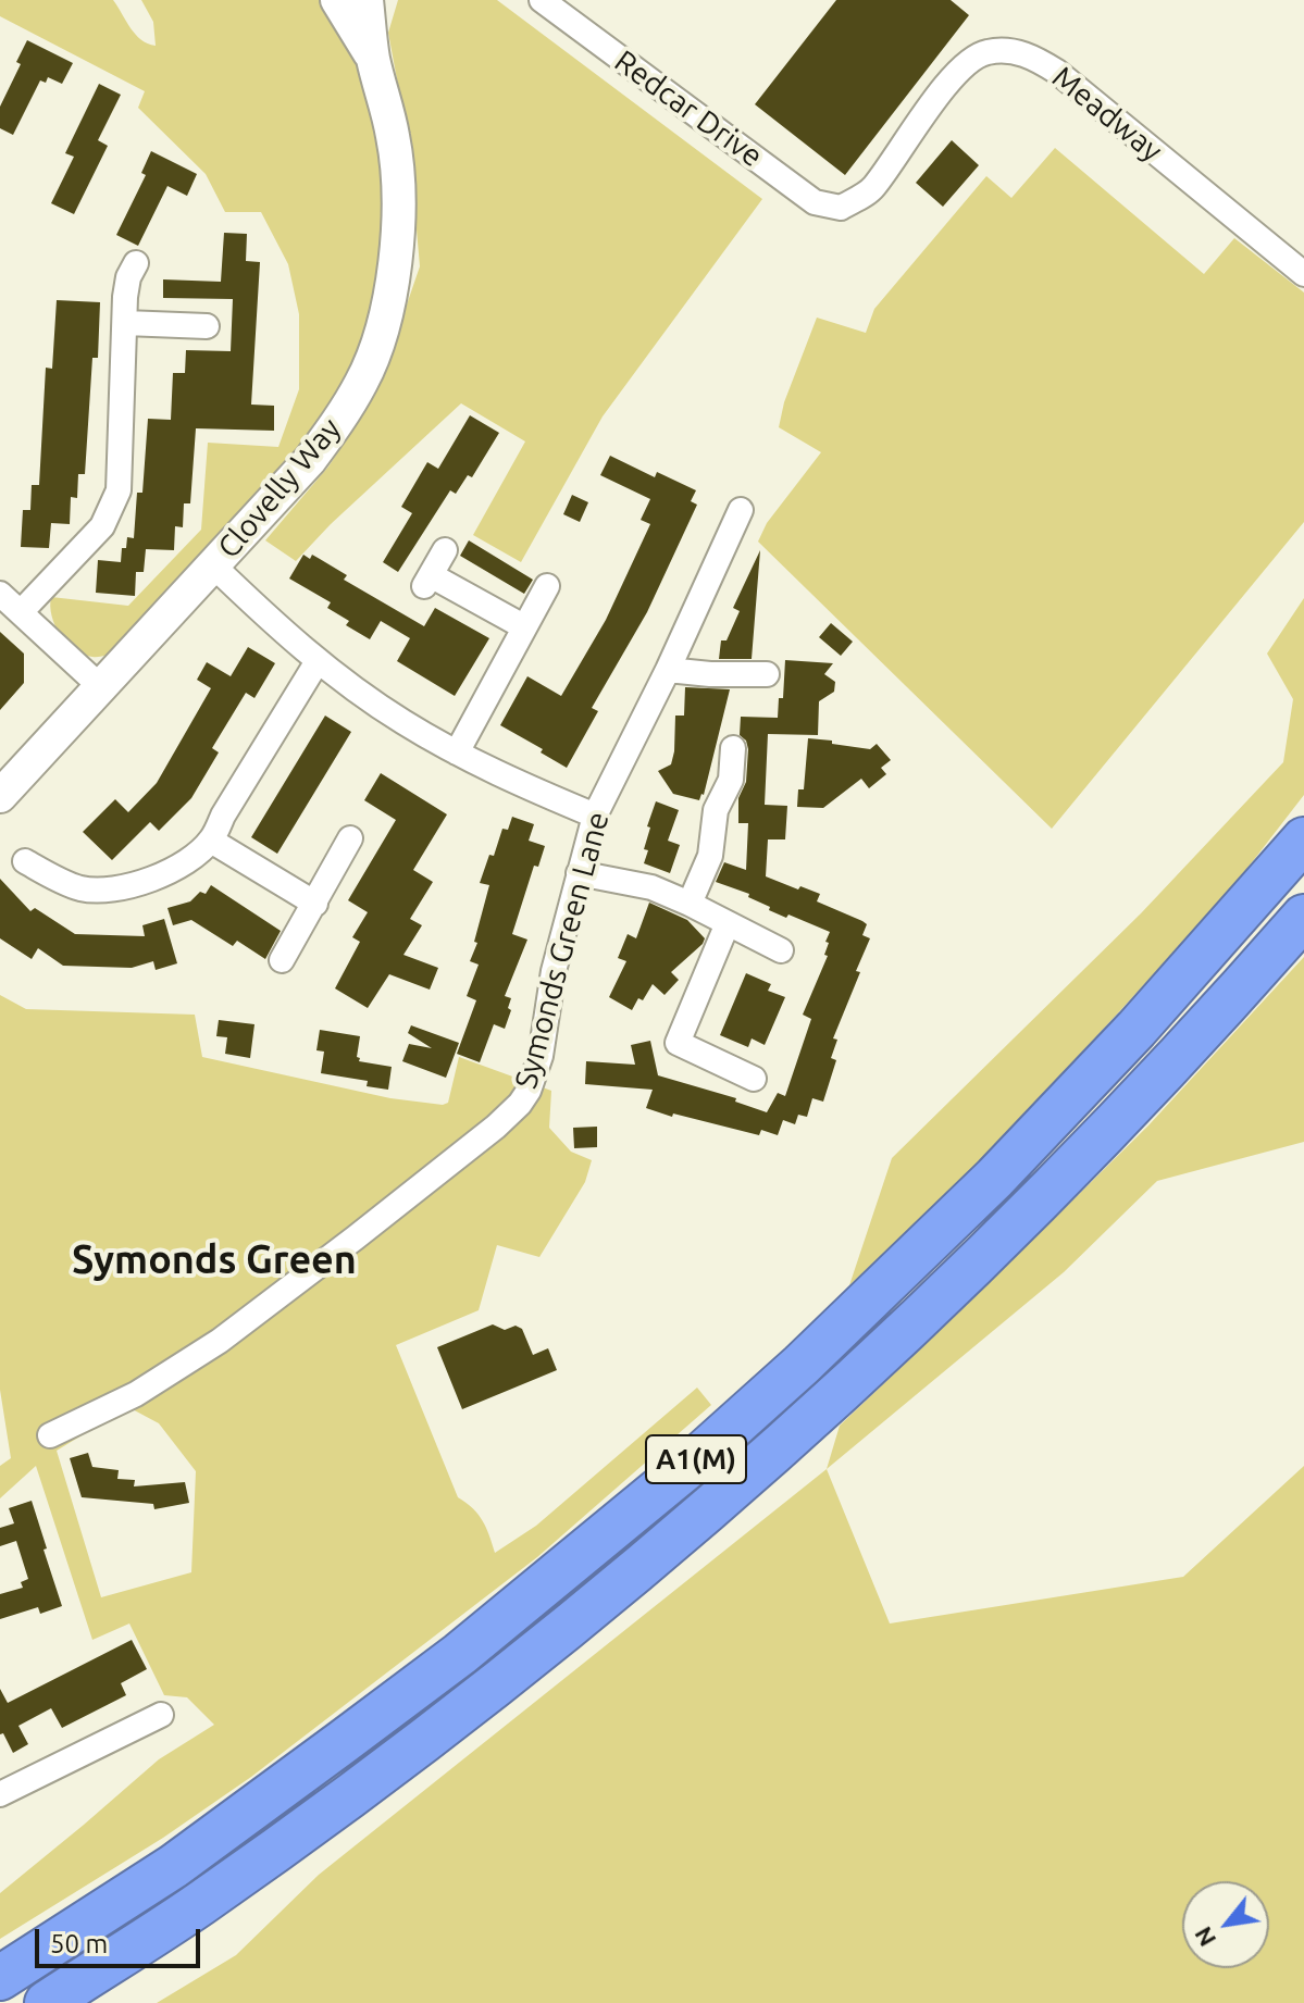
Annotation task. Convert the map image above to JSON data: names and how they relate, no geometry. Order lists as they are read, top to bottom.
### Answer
{
  "streets": {
    "highway": ["A1(M)"],
    "street": [
      "Redcar Drive",
      "Meadway",
      "Clovelly Way",
      "Symonds Green Lane"
    ]
  },
  "crossings": [
    ["Redcar Drive", "Meadway"]
  ],
  "districts": ["Symonds Green"],
  "scale_bar": "50 m",
  "north": "bottom left"
}
